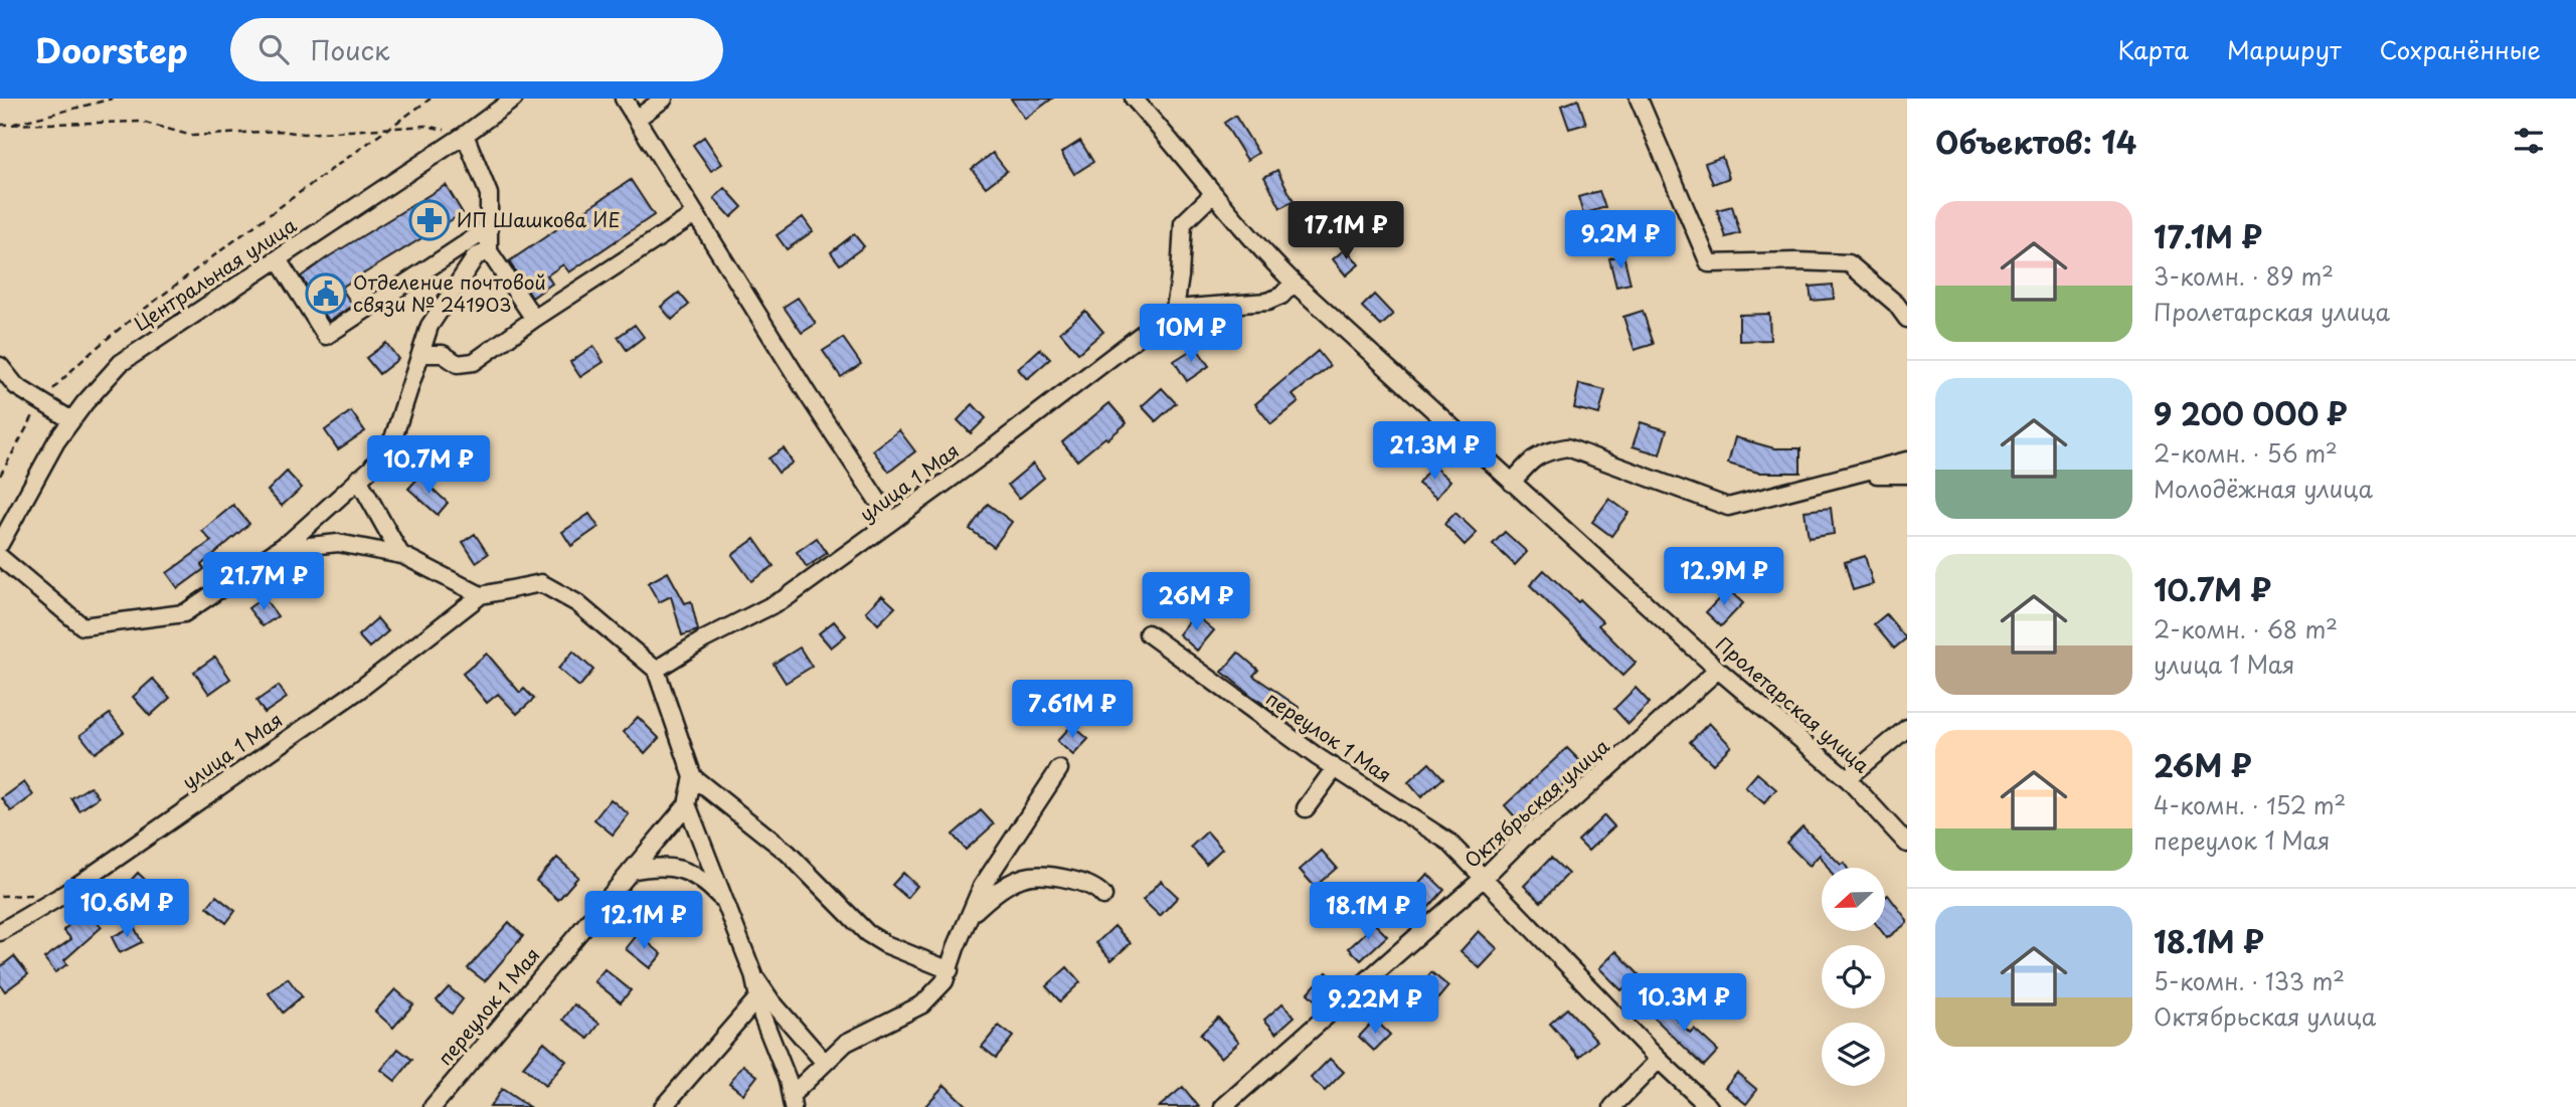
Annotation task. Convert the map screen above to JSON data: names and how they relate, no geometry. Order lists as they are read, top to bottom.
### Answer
{
  "streets": {
    "street": [
      "Центральная улица",
      "улица 1 Мая",
      "Пролетарская улица",
      "переулок 1 Мая",
      "Октябрьская улица"
    ]
  },
  "crossings": [
    ["Пролетарская улица", "Октябрьская улица"],
    ["переулок 1 Мая", "Октябрьская улица"]
  ],
  "places": {
    "pharmacy": ["ИП Шашкова ИЕ"],
    "public building": ["Отделение почтовой связи № 241903"]
  },
  "north": "left",
  "page": {
    "header": "Doorstep",
    "search": "Поиск",
    "nav": ["Карта", "Маршрут", "Сохранённые"],
    "heading": "Объектов: 14",
    "list": [
      {
        "name": "17.1M ₽",
        "note": "3-комн. · 89 m² · Пролетарская улица"
      },
      {
        "name": "9 200 000 ₽",
        "note": "2-комн. · 56 m² · Молодёжная улица"
      },
      {
        "name": "10.7M ₽",
        "note": "2-комн. · 68 m² · улица 1 Мая"
      },
      {
        "name": "26M ₽",
        "note": "4-комн. · 152 m² · переулок 1 Мая"
      },
      {
        "name": "18.1M ₽",
        "note": "5-комн. · 133 m² · Октябрьская улица"
      }
    ],
    "price": [
      "17.1M ₽",
      "9.2M ₽",
      "10M ₽",
      "21.3M ₽",
      "10.7M ₽",
      "12.9M ₽",
      "21.7M ₽",
      "26M ₽",
      "7.61M ₽",
      "10.6M ₽",
      "18.1M ₽",
      "12.1M ₽",
      "10.3M ₽",
      "9.22M ₽"
    ]
  }
}
